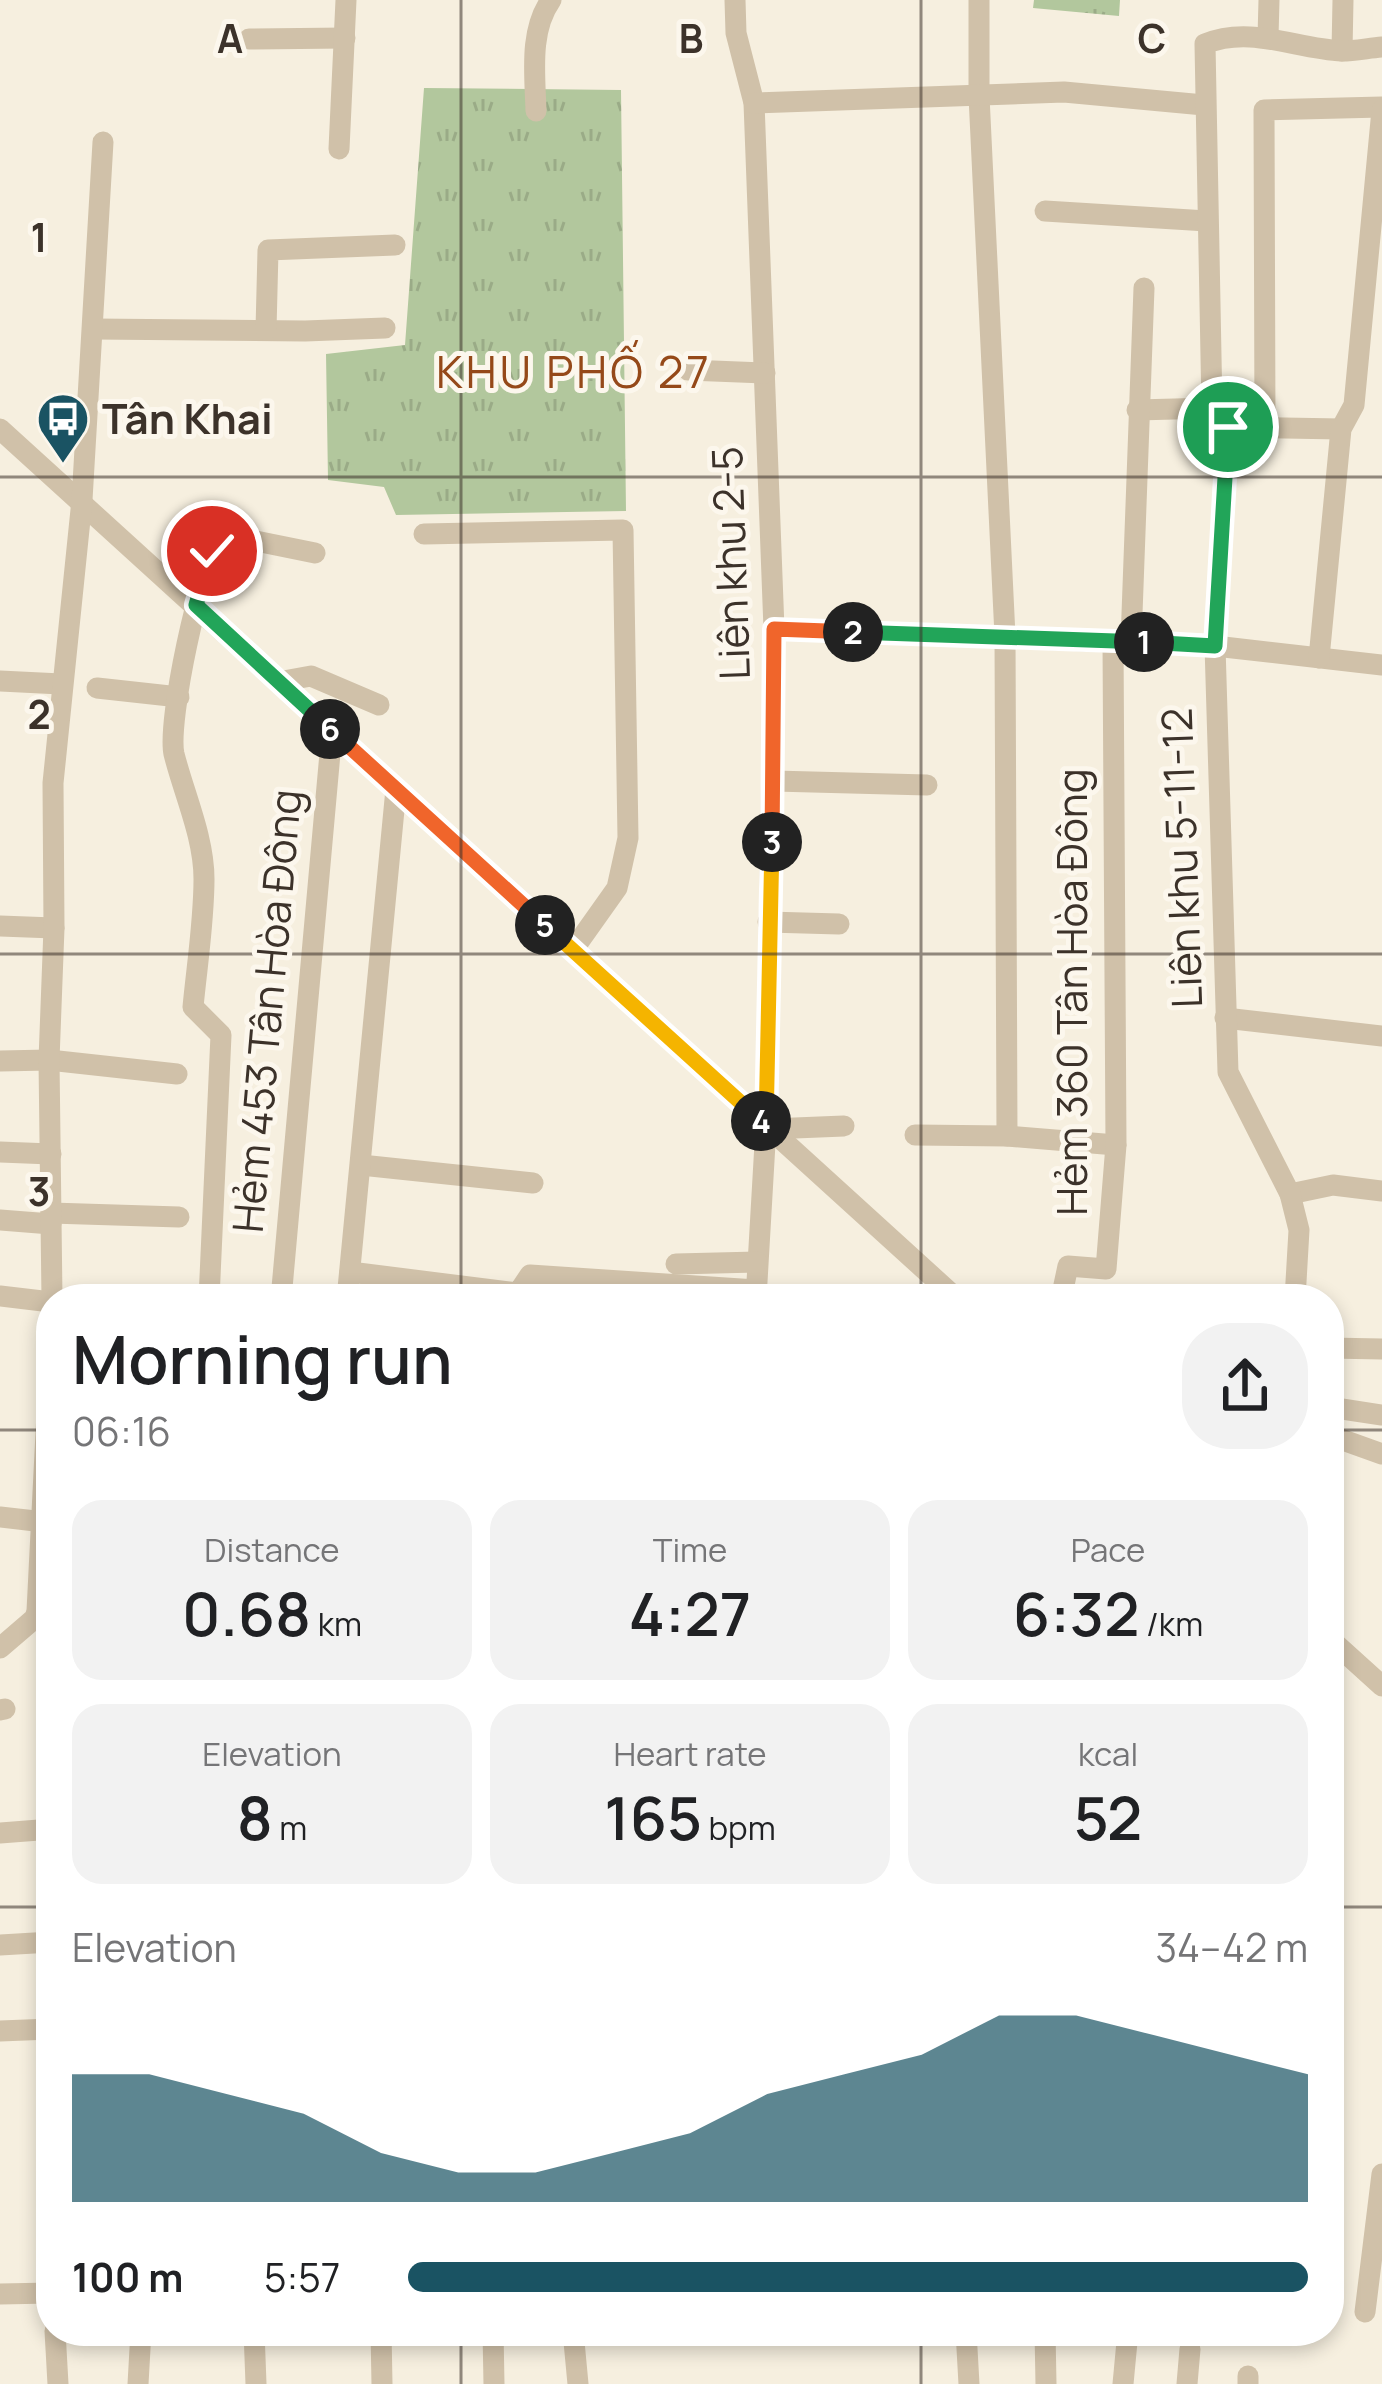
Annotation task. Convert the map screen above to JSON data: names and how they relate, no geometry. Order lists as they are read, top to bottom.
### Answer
{
  "streets": {
    "street": [
      "Liên khu 2-5",
      "Liên khu 5-11-12",
      "Hẻm 360 Tân Hòa Đông",
      "Hẻm 453 Tân Hòa Đông"
    ]
  },
  "districts": ["KHU PHỐ 27"],
  "places": {
    "bus stop": ["Tân Khai"]
  },
  "page": {
    "pins": [
      "2",
      "1",
      "6",
      "3",
      "5",
      "4"
    ],
    "heading": ["Morning run", "06:16"],
    "stats": [
      ["Distance", "0.68 km"],
      ["Time", "4:27"],
      ["Pace", "6:32 /km"],
      ["Elevation", "8 m"],
      ["Heart rate", "165 bpm"],
      ["kcal", "52"]
    ],
    "chart": ["Elevation", "34–42 m"],
    "list": [
      {
        "name": "100 m",
        "note": "5:57"
      }
    ]
  },
  "grid": {
    "columns": ["A", "B", "C"],
    "rows": ["1", "2", "3"]
  }
}
